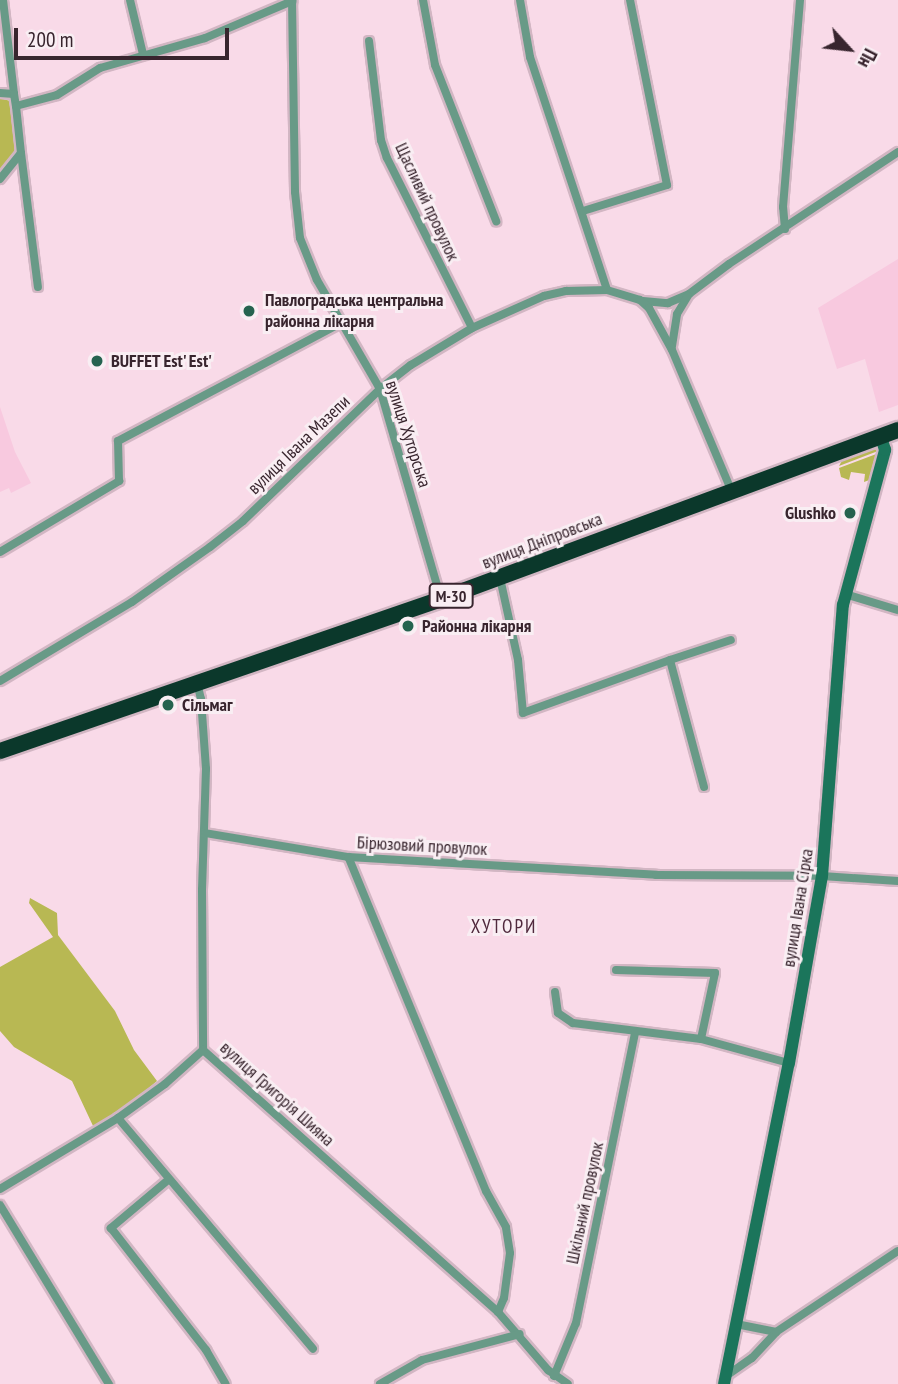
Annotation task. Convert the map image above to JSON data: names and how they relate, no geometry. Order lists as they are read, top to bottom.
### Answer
{
  "streets": {
    "highway": ["вулиця Дніпровська", "М-30"],
    "street": [
      "Щасливий провулок",
      "вулиця Хуторська",
      "вулиця Івана Мазепи",
      "Бірюзовий провулок",
      "вулиця Івана Сірка",
      "вулиця Григорія Шияна",
      "Шкільний провулок"
    ]
  },
  "crossings": [
    ["Щасливий провулок", "вулиця Івана Мазепи"],
    ["вулиця Хуторська", "вулиця Івана Мазепи"],
    ["вулиця Хуторська", "вулиця Дніпровська"],
    ["вулиця Дніпровська", "вулиця Івана Сірка"],
    ["вулиця Дніпровська", "вулиця Григорія Шияна"],
    ["Бірюзовий провулок", "вулиця Івана Сірка"],
    ["Бірюзовий провулок", "вулиця Григорія Шияна"],
    ["вулиця Григорія Шияна", "Шкільний провулок"]
  ],
  "districts": ["ХУТОРИ"],
  "places": [
    "Павлоградська центральна районна лікарня",
    "BUFFET Est' Est'",
    "Glushko",
    "Районна лікарня",
    "Сільмаг"
  ],
  "scale_bar": "200 m",
  "north": "bottom right"
}
